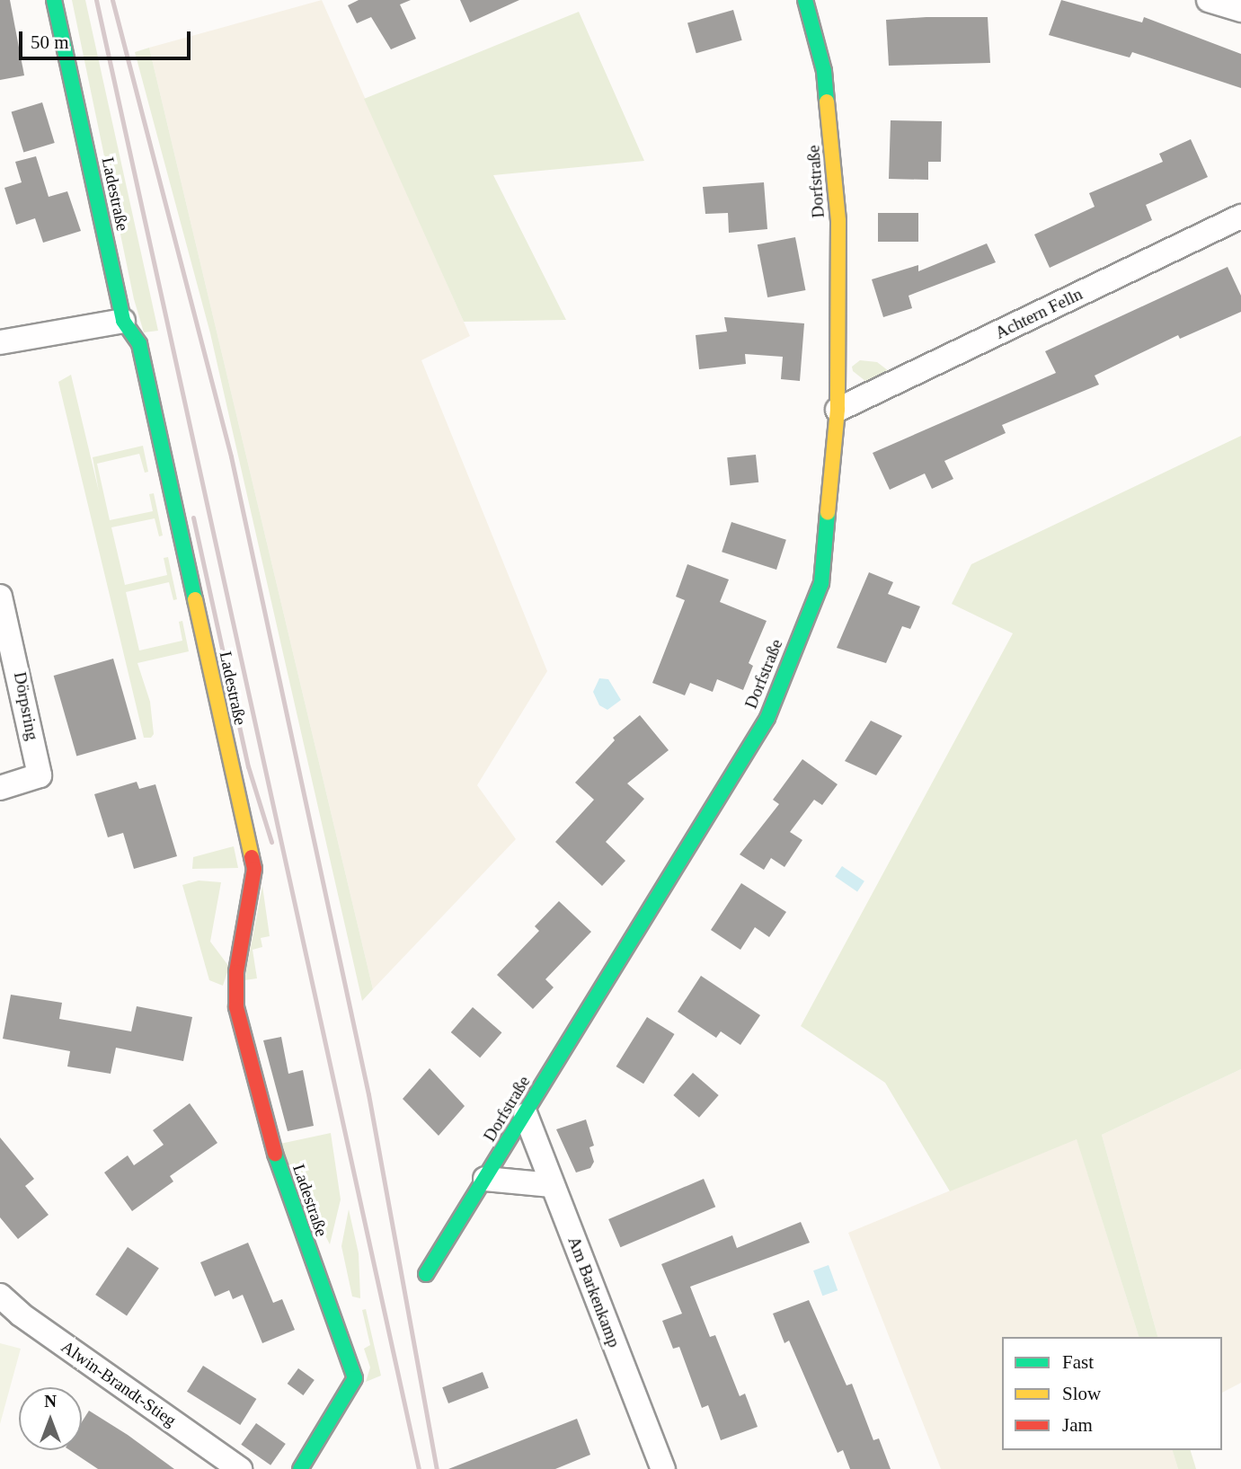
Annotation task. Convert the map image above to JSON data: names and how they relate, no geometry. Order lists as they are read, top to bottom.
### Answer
{
  "streets": {
    "street": [
      "Dorfstraße",
      "Ladestraße",
      "Achtern Felln",
      "Dörpsring",
      "Am Barkenkamp",
      "Alwin-Brandt-Stieg"
    ]
  },
  "crossings": [
    ["Dorfstraße", "Achtern Felln"],
    ["Dorfstraße", "Am Barkenkamp"]
  ],
  "legend": ["Fast", "Slow", "Jam"],
  "scale_bar": "50 m",
  "north": "top"
}
